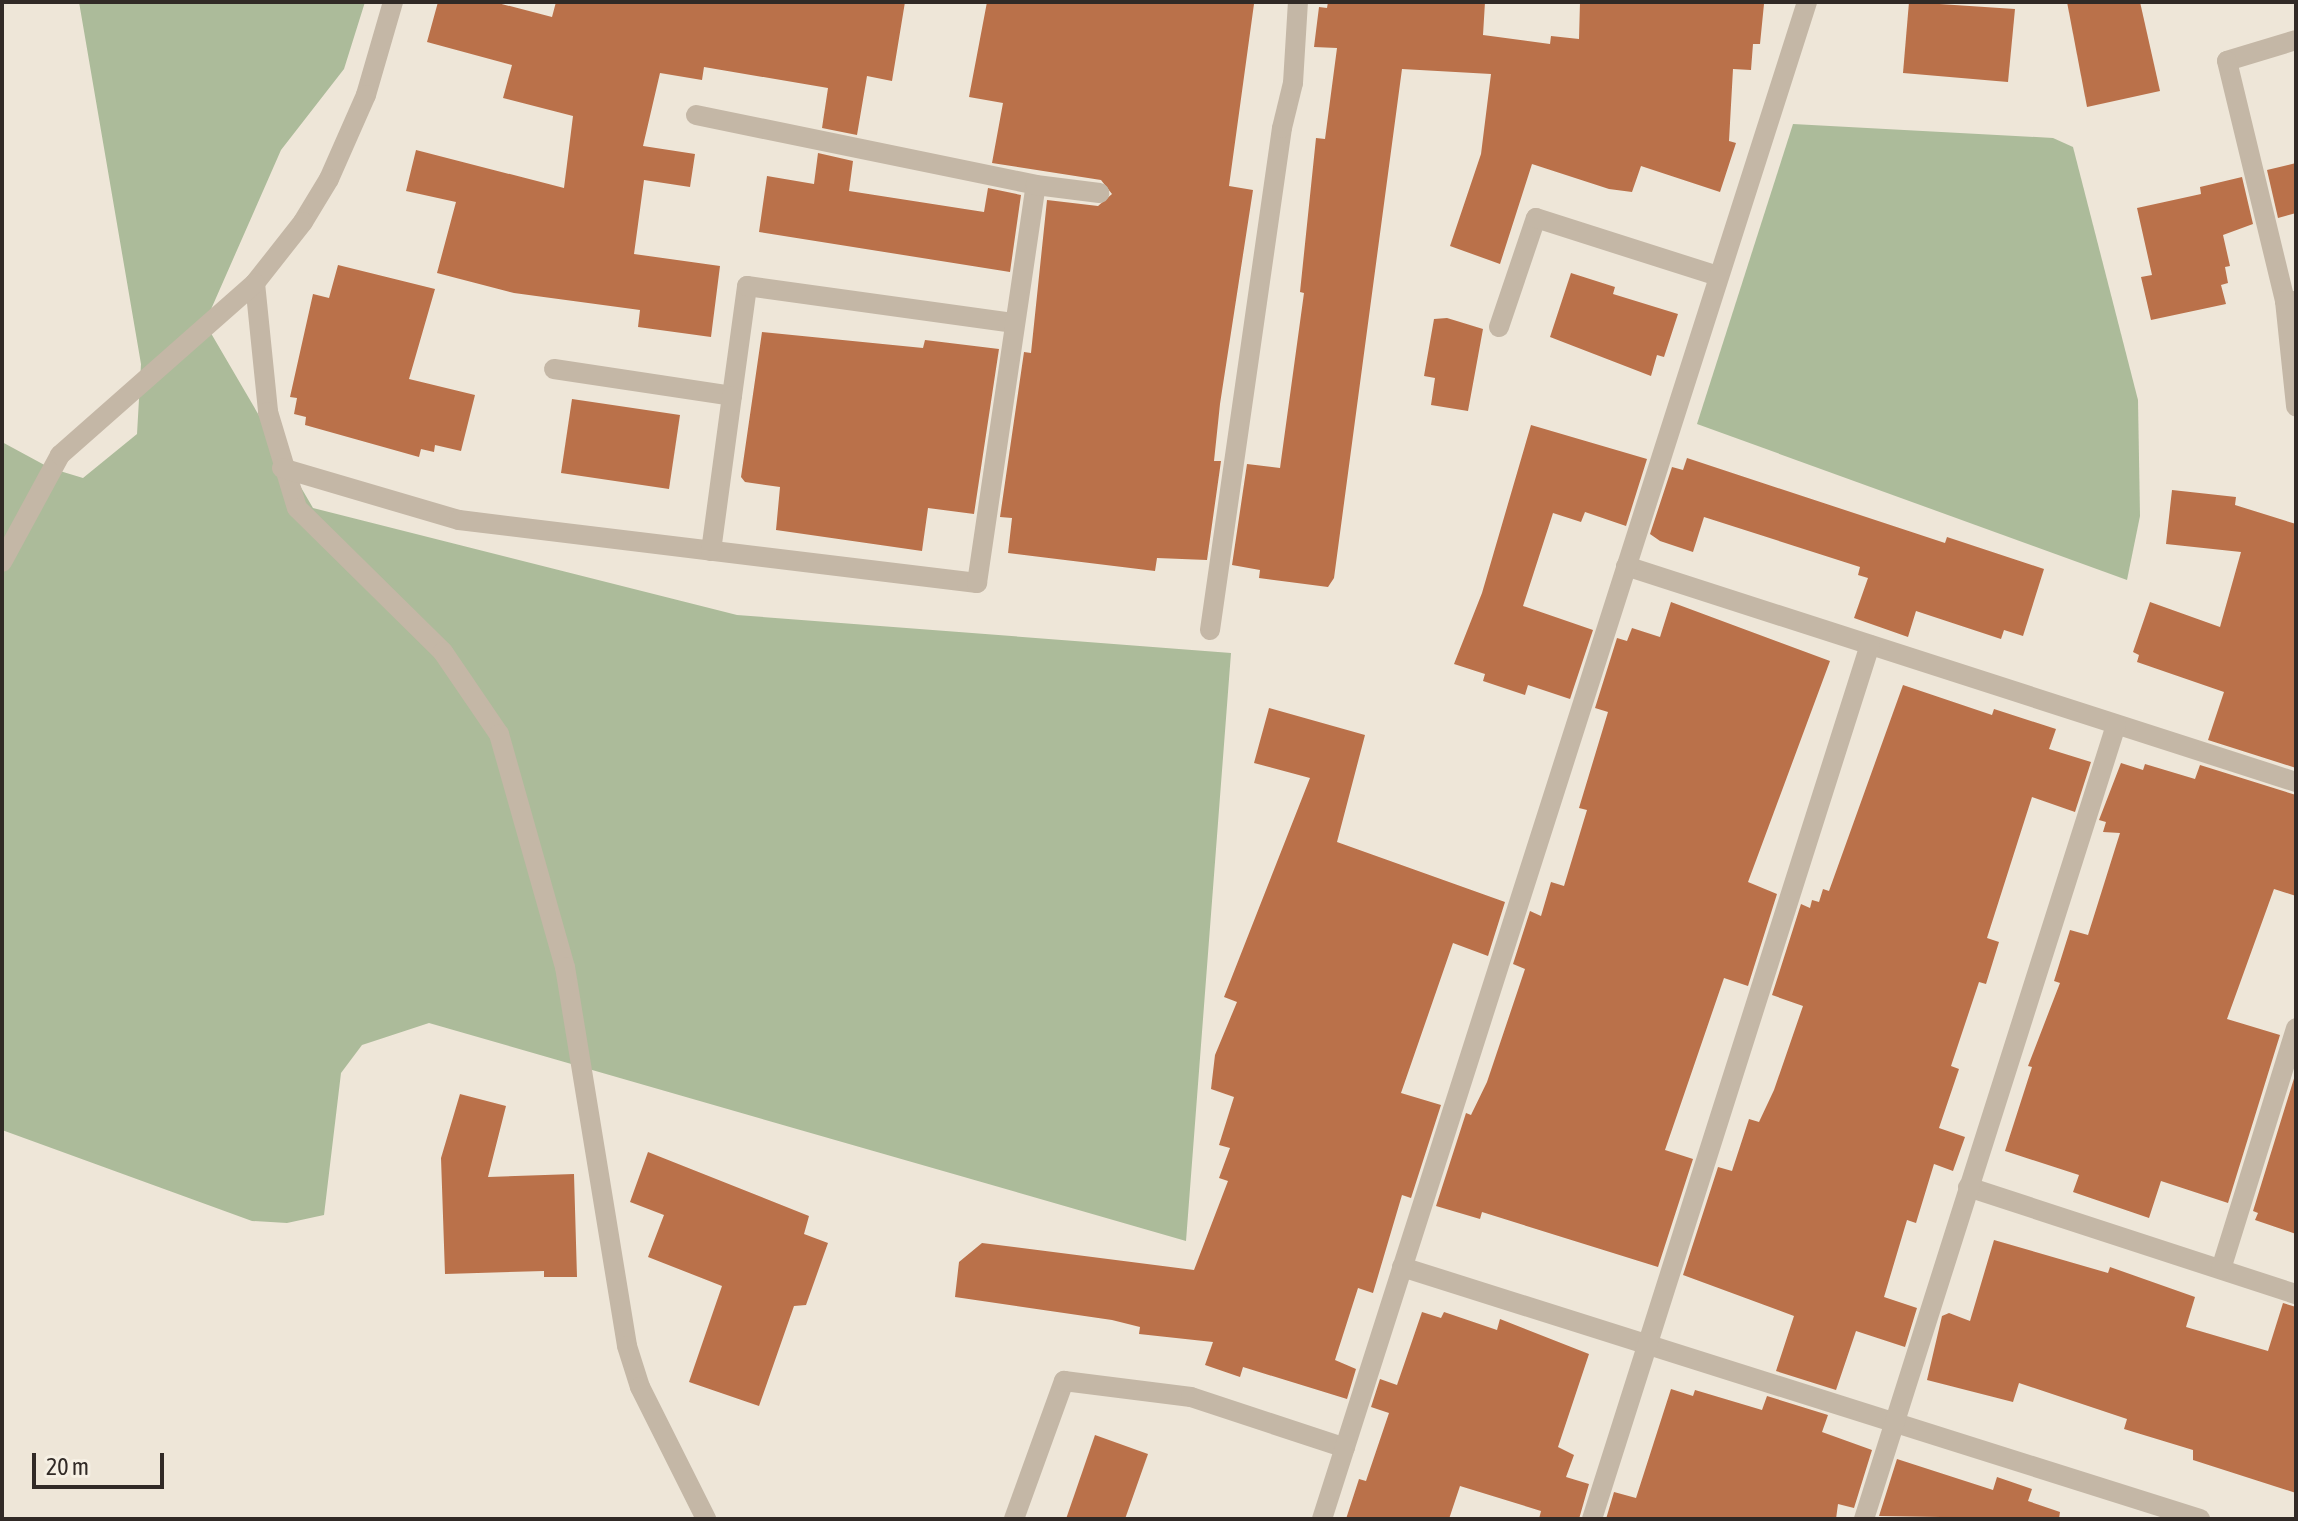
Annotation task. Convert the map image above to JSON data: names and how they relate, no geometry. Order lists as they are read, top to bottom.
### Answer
{
  "scale_bar": "20 m"
}
